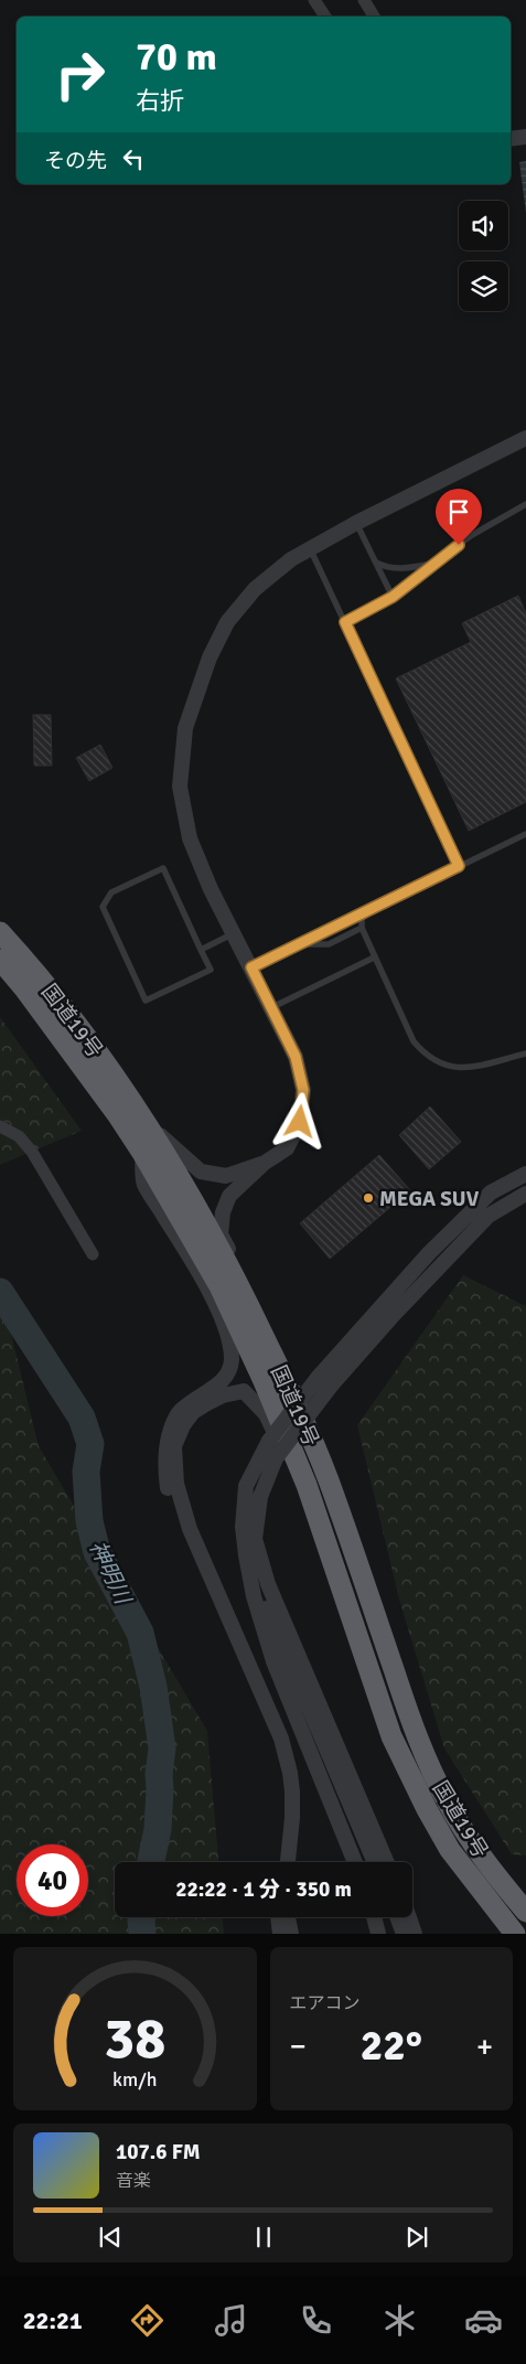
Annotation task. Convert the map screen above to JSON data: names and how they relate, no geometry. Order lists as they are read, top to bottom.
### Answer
{
  "streets": {
    "highway": ["国道19号"]
  },
  "water": ["神明川"],
  "places": ["MEGA SUV"],
  "page": {
    "turn": ["70 m", "右折"],
    "then": "その先",
    "limit": "40",
    "trip": "22:22 · 1 分 · 350 m",
    "tile": "エアコン",
    "heat": ["−", "22°", "+"],
    "song": ["107.6 FM", "音楽"],
    "tabs": "22:21",
    "gauge": ["38", "km/h"]
  }
}
